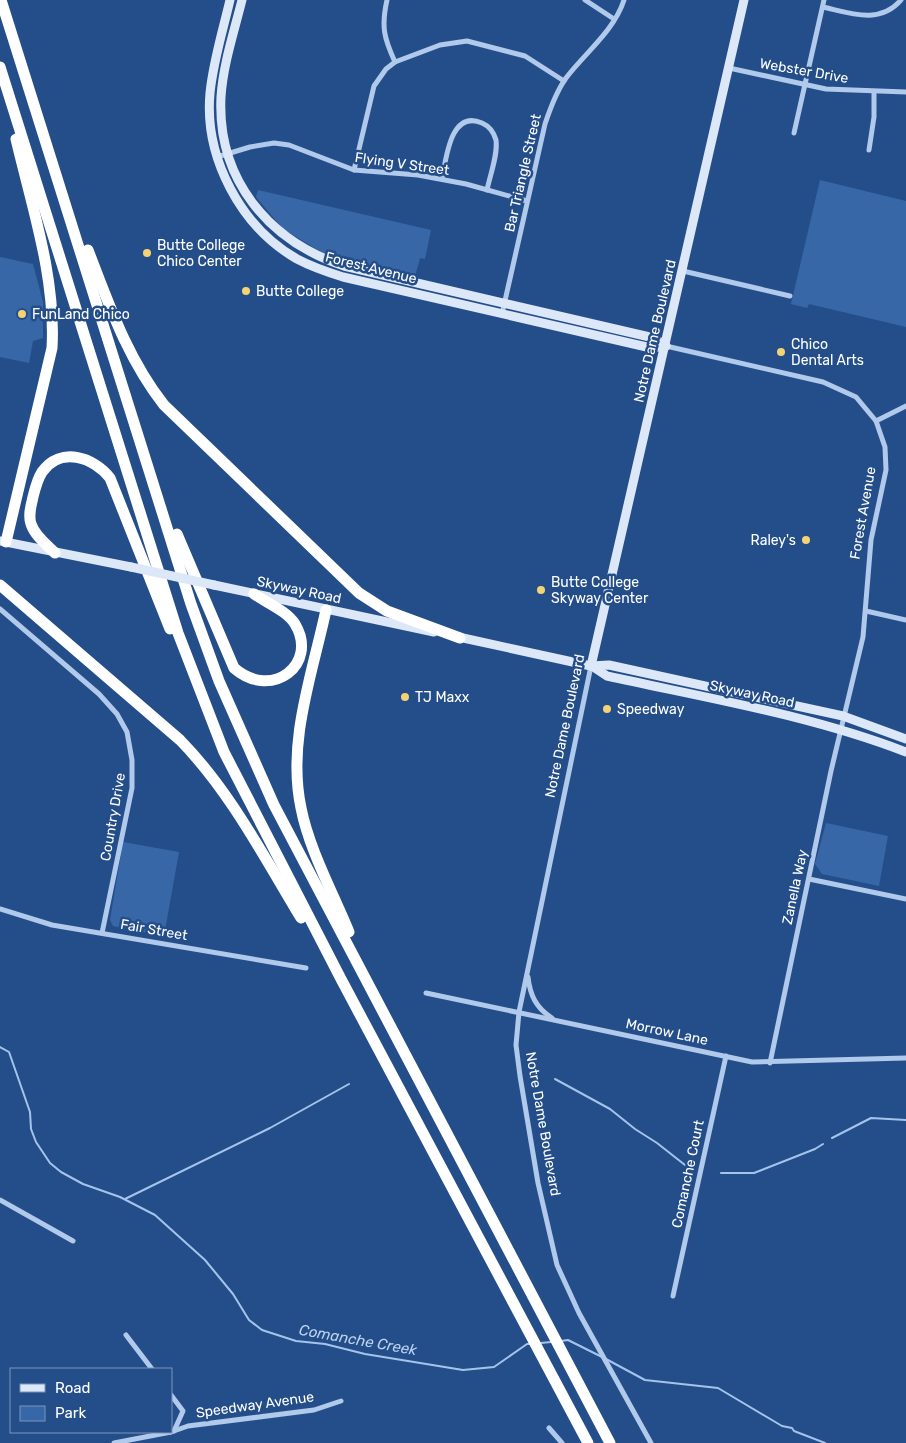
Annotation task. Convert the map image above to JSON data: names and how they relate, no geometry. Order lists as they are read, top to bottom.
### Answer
{
  "streets": {
    "street": [
      "Webster Drive",
      "Flying V Street",
      "Bar Triangle Street",
      "Forest Avenue",
      "Notre Dame Boulevard",
      "Skyway Road",
      "Country Drive",
      "Zanella Way",
      "Fair Street",
      "Morrow Lane",
      "Comanche Court",
      "Speedway Avenue"
    ]
  },
  "crossings": [
    ["Webster Drive", "Notre Dame Boulevard"],
    ["Flying V Street", "Bar Triangle Street"],
    ["Flying V Street", "Forest Avenue"],
    ["Bar Triangle Street", "Forest Avenue"],
    ["Forest Avenue", "Notre Dame Boulevard"],
    ["Forest Avenue", "Skyway Road"],
    ["Forest Avenue", "Zanella Way"],
    ["Notre Dame Boulevard", "Skyway Road"],
    ["Notre Dame Boulevard", "Morrow Lane"],
    ["Skyway Road", "Zanella Way"],
    ["Country Drive", "Fair Street"],
    ["Zanella Way", "Morrow Lane"],
    ["Morrow Lane", "Comanche Court"]
  ],
  "water": ["Comanche Creek"],
  "places": [
    "Butte College Chico Center",
    "Butte College",
    "FunLand Chico",
    "Chico Dental Arts",
    "Raley's",
    "Butte College Skyway Center",
    "TJ Maxx",
    "Speedway"
  ],
  "legend": ["Road", "Park"]
}
